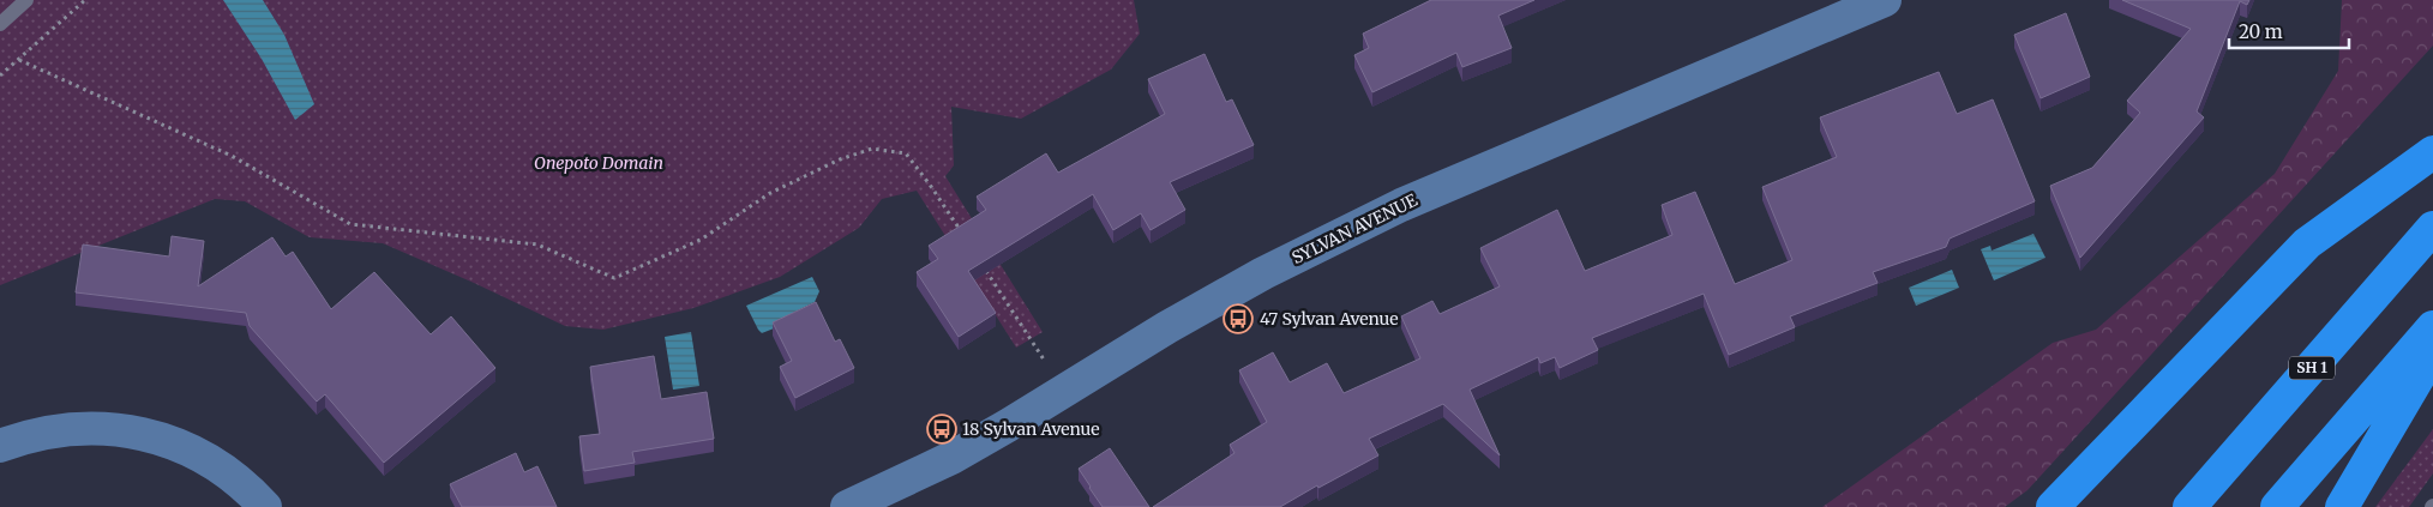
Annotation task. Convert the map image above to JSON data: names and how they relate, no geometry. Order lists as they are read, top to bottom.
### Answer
{
  "streets": {
    "highway": ["SH 1"],
    "main road": ["SYLVAN AVENUE"]
  },
  "parks": ["Onepoto Domain"],
  "places": {
    "bus stop": ["47 Sylvan Avenue", "18 Sylvan Avenue"]
  },
  "scale_bar": "20 m"
}
